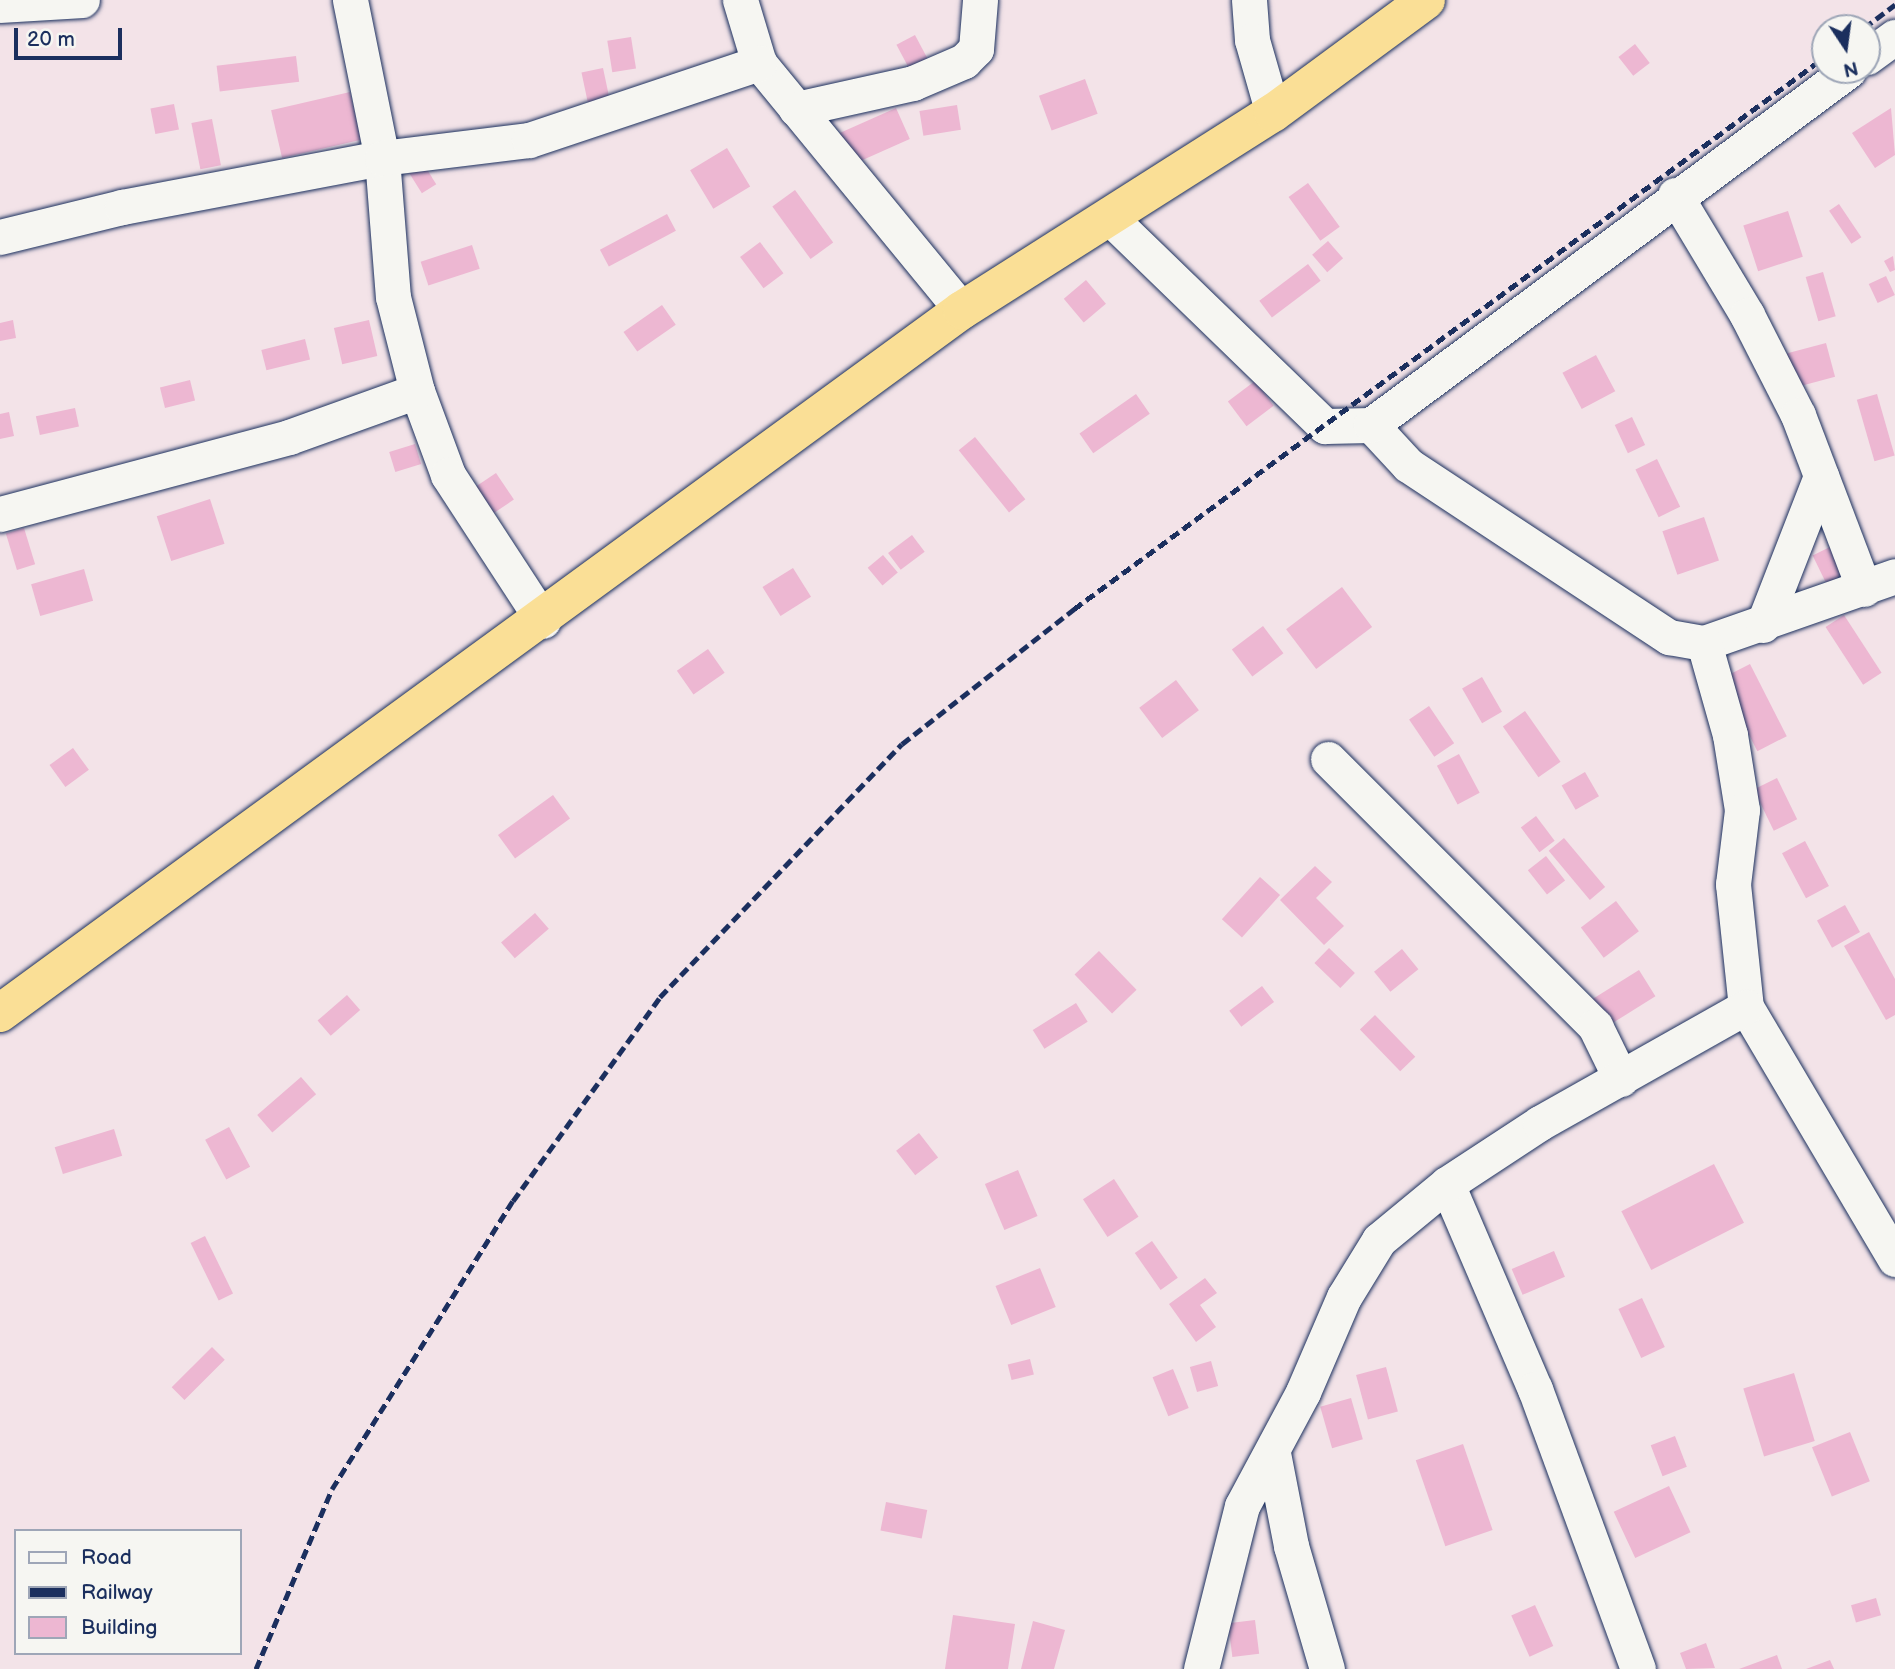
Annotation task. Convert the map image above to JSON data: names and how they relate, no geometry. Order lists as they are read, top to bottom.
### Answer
{
  "legend": ["Road", "Railway", "Building"],
  "scale_bar": "20 m",
  "north": "bottom"
}
